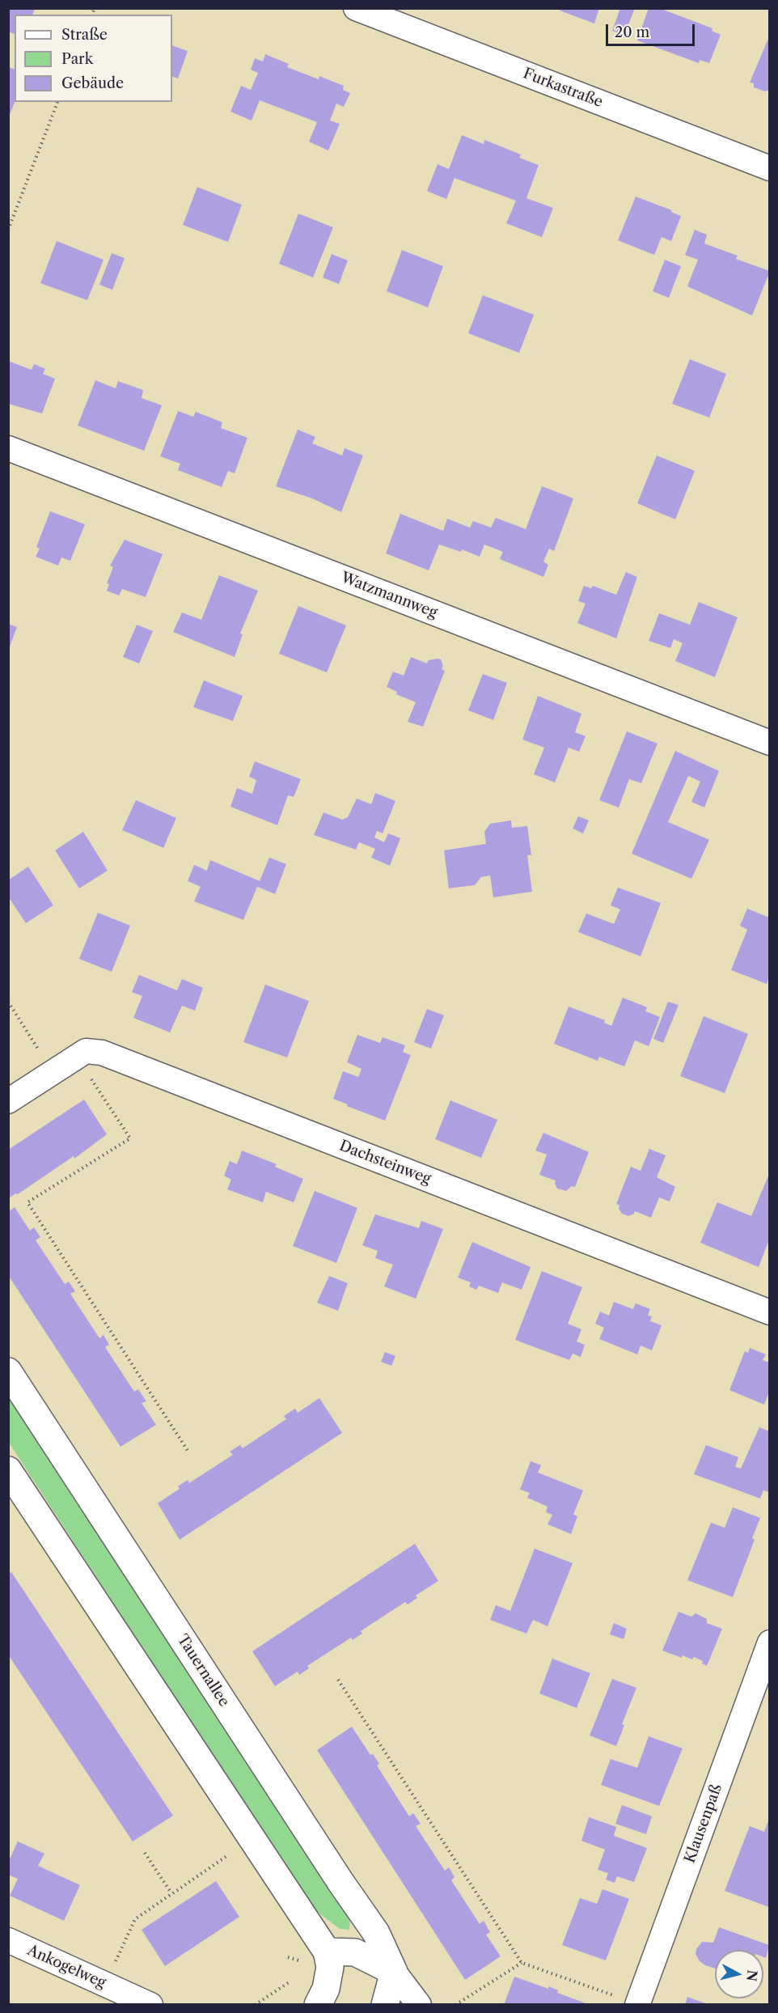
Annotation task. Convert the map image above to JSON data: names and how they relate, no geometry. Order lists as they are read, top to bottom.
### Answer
{
  "streets": {
    "street": [
      "Furkastraße",
      "Watzmannweg",
      "Dachsteinweg",
      "Tauernallee",
      "Klausenpaß",
      "Ankogelweg"
    ]
  },
  "legend": ["Straße", "Park", "Gebäude"],
  "scale_bar": "20 m",
  "north": "right"
}
